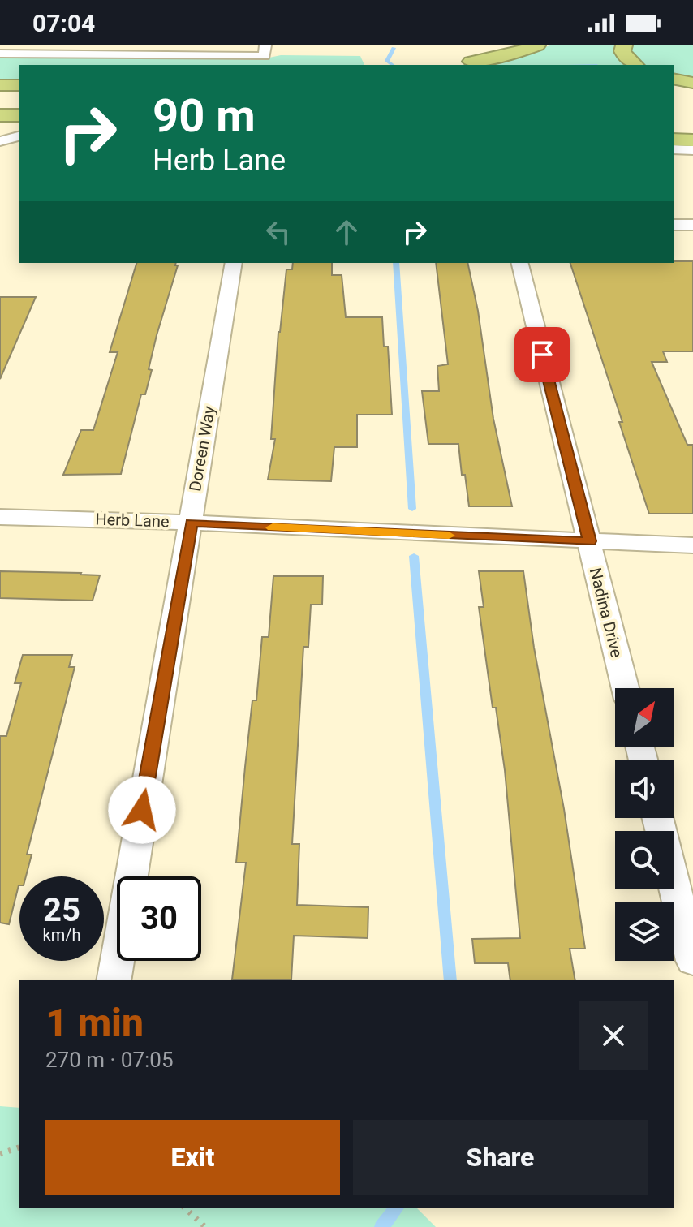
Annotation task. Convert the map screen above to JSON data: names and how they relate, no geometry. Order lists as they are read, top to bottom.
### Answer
{
  "streets": {
    "street": ["Doreen Way", "Herb Lane", "Nadina Drive"]
  },
  "crossings": [
    ["Doreen Way", "Herb Lane"],
    ["Herb Lane", "Nadina Drive"]
  ],
  "north": "top right",
  "page": {
    "status": "07:04",
    "turn": ["90 m", "Herb Lane"],
    "speed": "25 km/h",
    "limit": "30",
    "heading": ["1 min", "270 m · 07:05"],
    "buttons": ["Exit", "Share"]
  }
}
